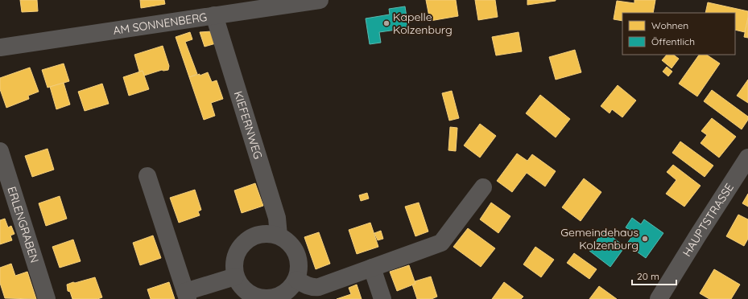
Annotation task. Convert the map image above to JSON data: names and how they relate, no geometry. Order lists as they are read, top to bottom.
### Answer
{
  "streets": {
    "street": [
      "AM SONNENBERG",
      "KIEFERNWEG",
      "HAUPTSTRASSE",
      "ERLENGRABEN"
    ]
  },
  "crossings": [
    ["AM SONNENBERG", "KIEFERNWEG"]
  ],
  "places": ["Kapelle Kolzenburg", "Gemeindehaus Kolzenburg"],
  "legend": ["Wohnen", "Öffentlich"],
  "scale_bar": "20 m"
}
